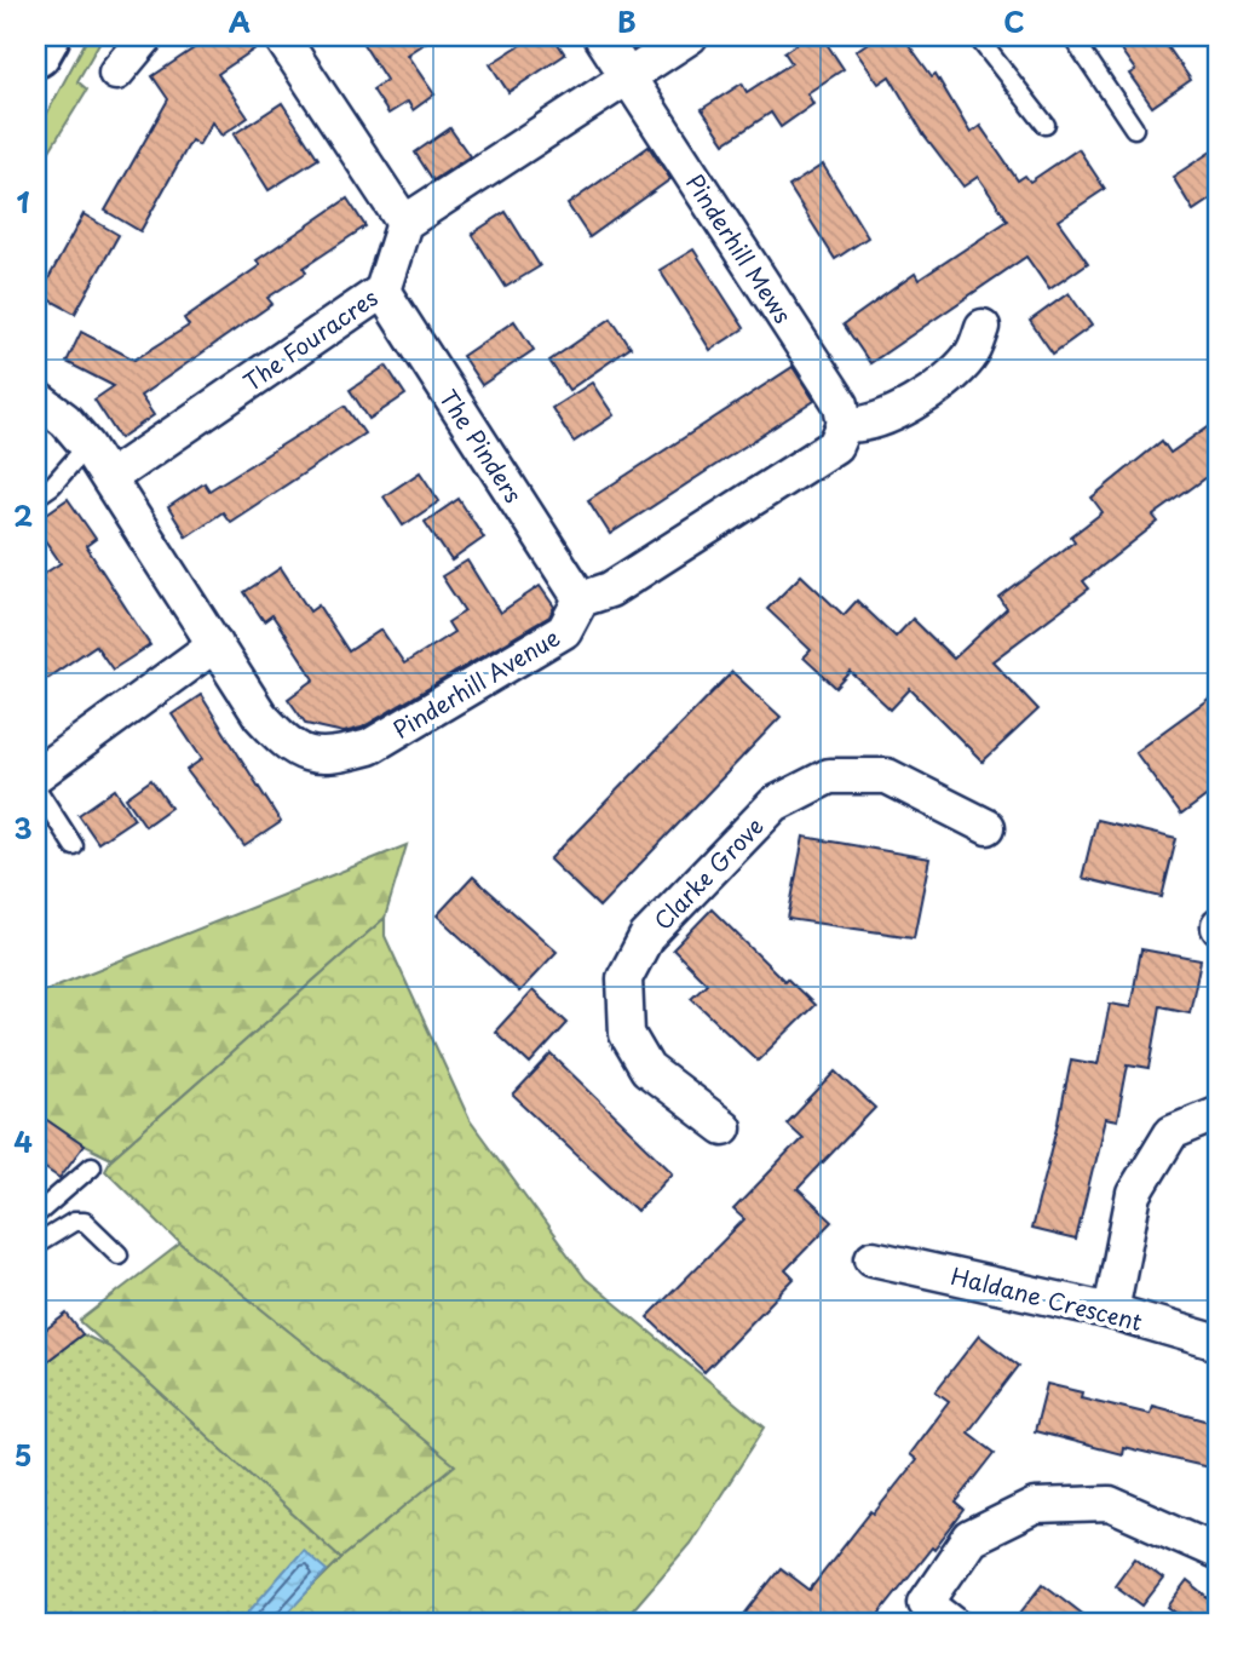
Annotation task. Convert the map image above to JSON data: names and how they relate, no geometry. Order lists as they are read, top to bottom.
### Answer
{
  "streets": {
    "street": [
      "Pinderhill Mews",
      "The Fouracres",
      "The Pinders",
      "Pinderhill Avenue",
      "Clarke Grove",
      "Haldane Crescent"
    ]
  },
  "crossings": [
    ["The Fouracres", "The Pinders"],
    ["The Fouracres", "Pinderhill Avenue"],
    ["The Pinders", "Pinderhill Avenue"]
  ],
  "grid": {
    "columns": ["A", "B", "C"],
    "rows": [
      "1",
      "2",
      "3",
      "4",
      "5"
    ]
  }
}
